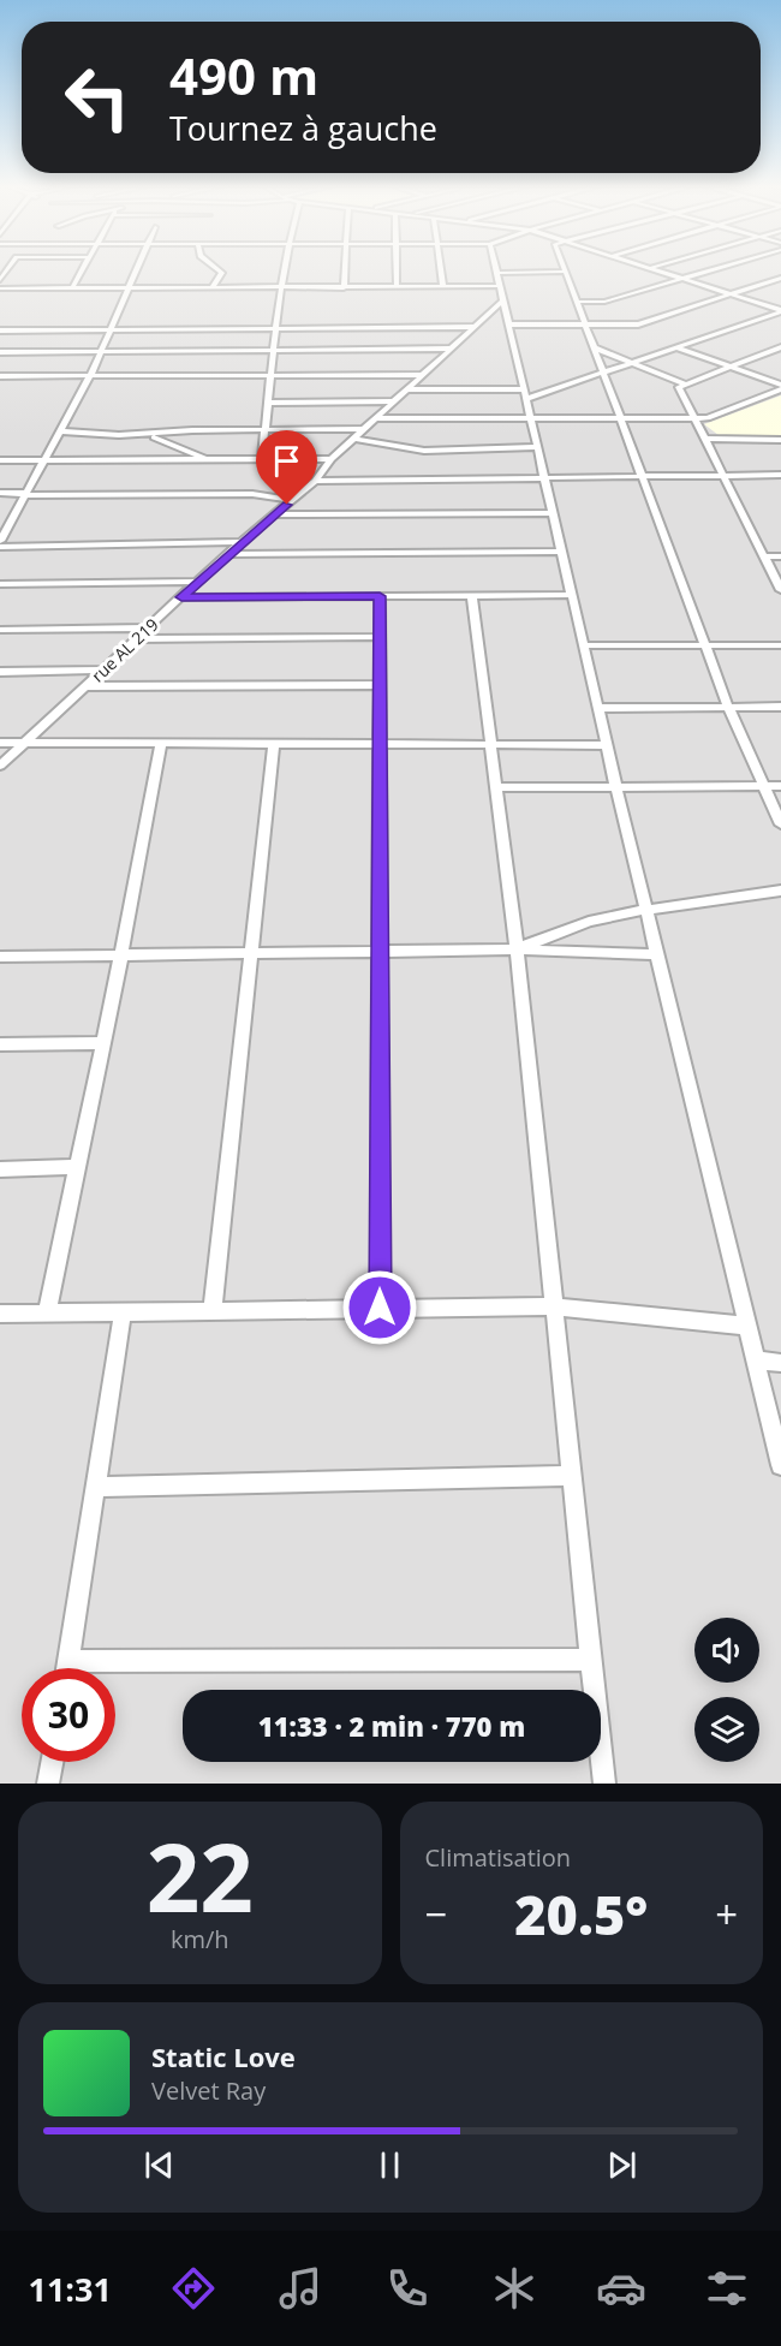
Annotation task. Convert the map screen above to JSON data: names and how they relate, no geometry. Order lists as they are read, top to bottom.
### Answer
{
  "streets": {
    "street": ["rue AL 219"]
  },
  "page": {
    "turn": ["490 m", "Tournez à gauche"],
    "limit": "30",
    "trip": "11:33 · 2 min · 770 m",
    "tile": [
      ["22", "km/h"],
      "Climatisation"
    ],
    "heat": ["−", "20.5°", "+"],
    "song": ["Static Love", "Velvet Ray"],
    "tabs": "11:31"
  }
}
